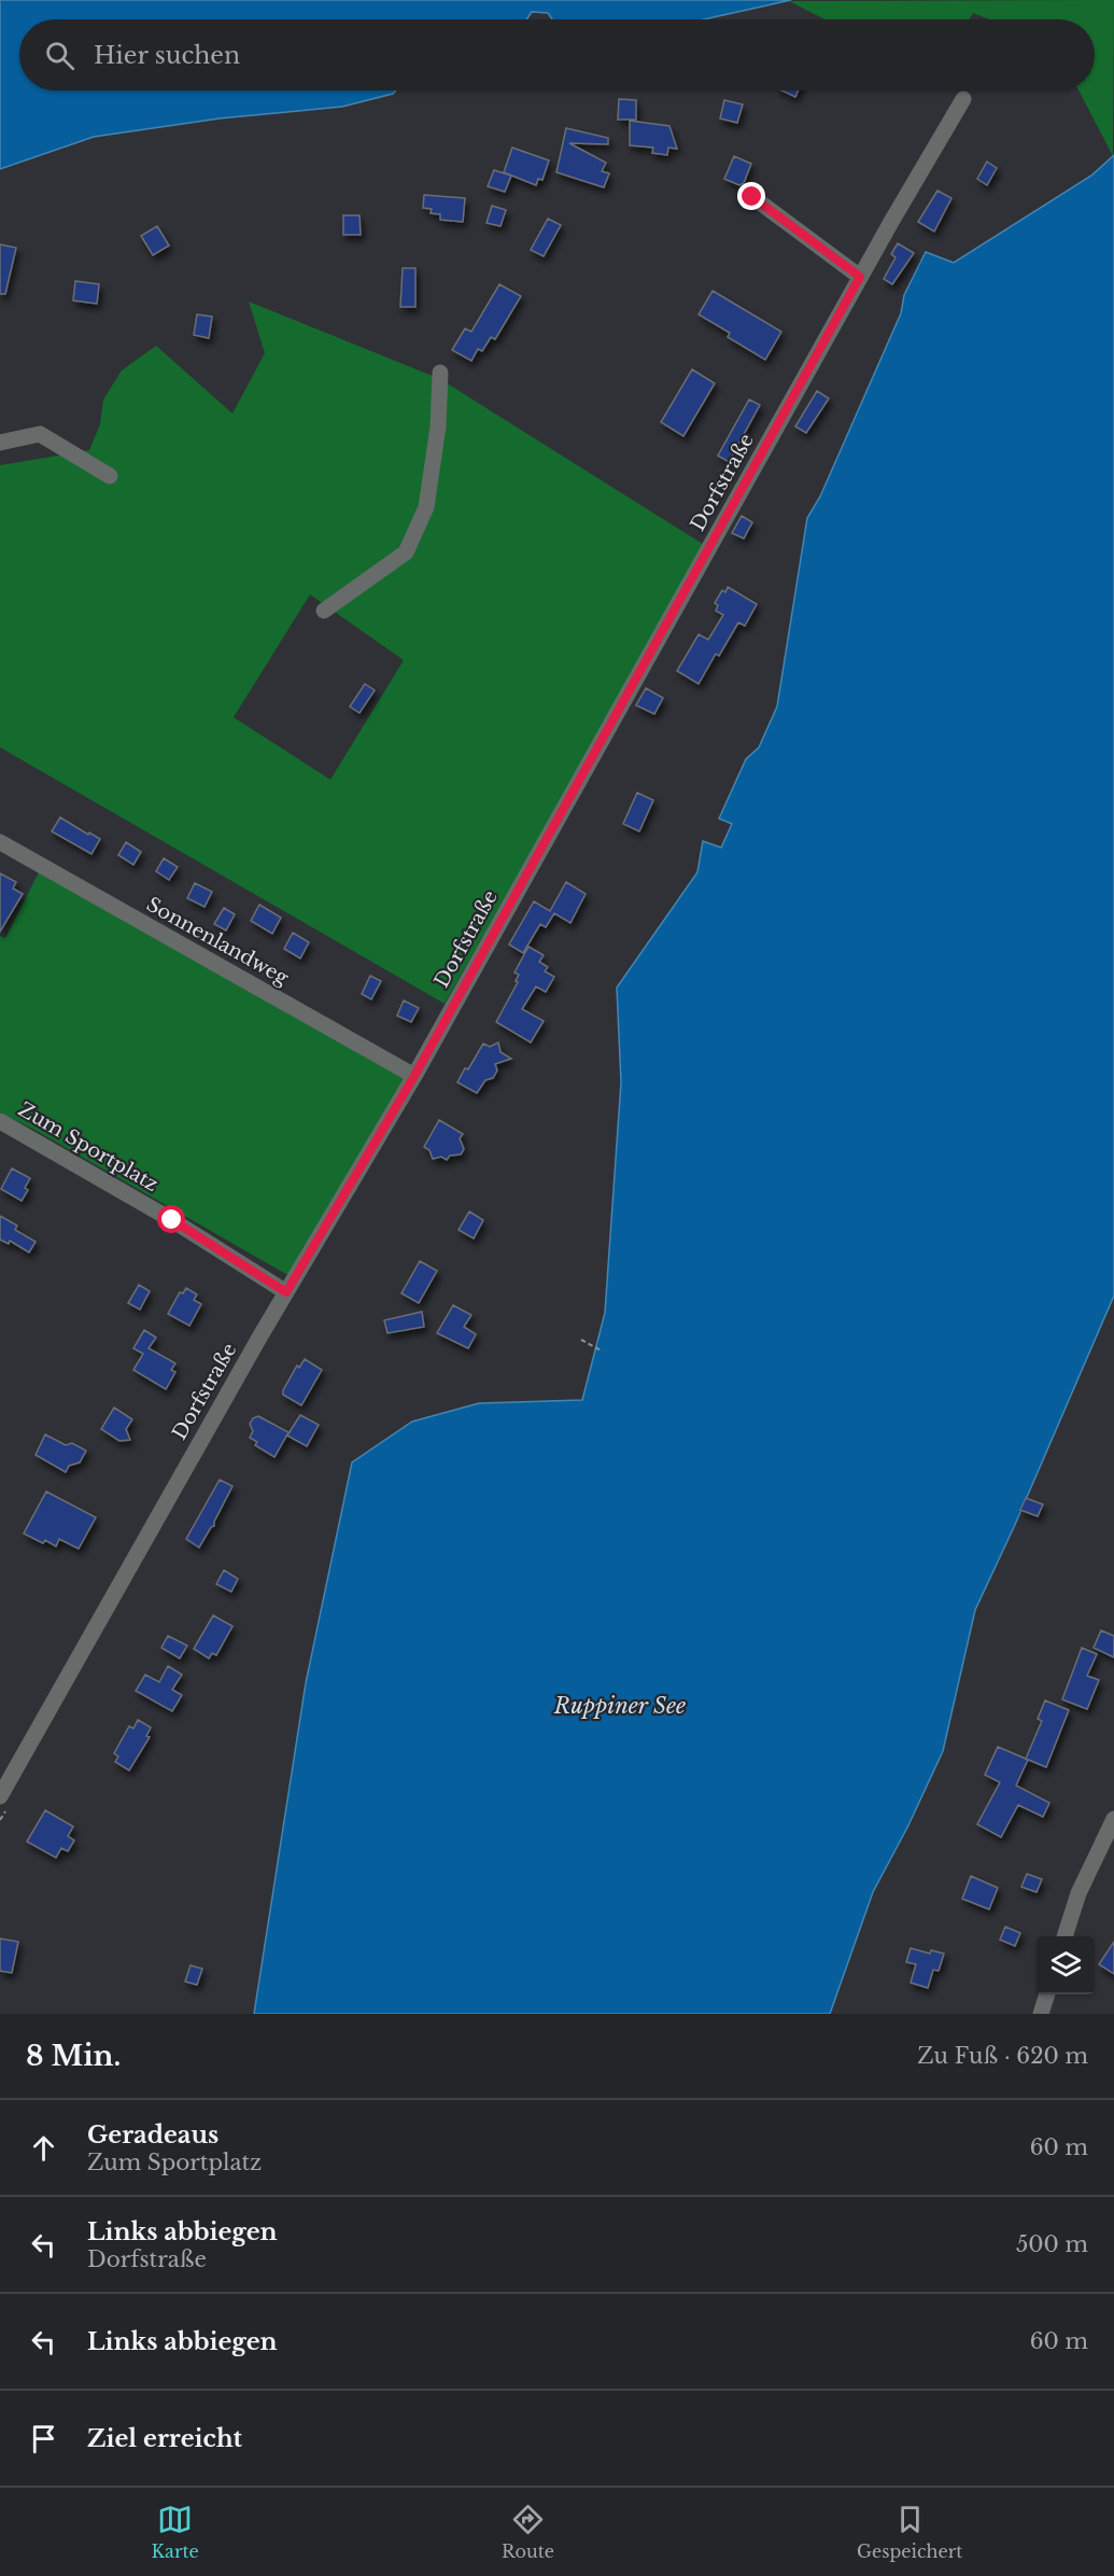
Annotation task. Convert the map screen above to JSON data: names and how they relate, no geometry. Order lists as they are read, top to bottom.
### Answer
{
  "streets": {
    "street": ["Dorfstraße", "Sonnenlandweg", "Zum Sportplatz"]
  },
  "crossings": [
    ["Dorfstraße", "Sonnenlandweg"],
    ["Dorfstraße", "Zum Sportplatz"]
  ],
  "water": ["Ruppiner See"],
  "page": {
    "search": "Hier suchen",
    "heading": ["8 Min.", "Zu Fuß · 620 m"],
    "list": [
      ["Geradeaus", "Zum Sportplatz", "60 m"],
      ["Links abbiegen", "Dorfstraße", "500 m"],
      ["Links abbiegen", "60 m"],
      "Ziel erreicht"
    ],
    "nav": ["Karte", "Route", "Gespeichert"]
  }
}
